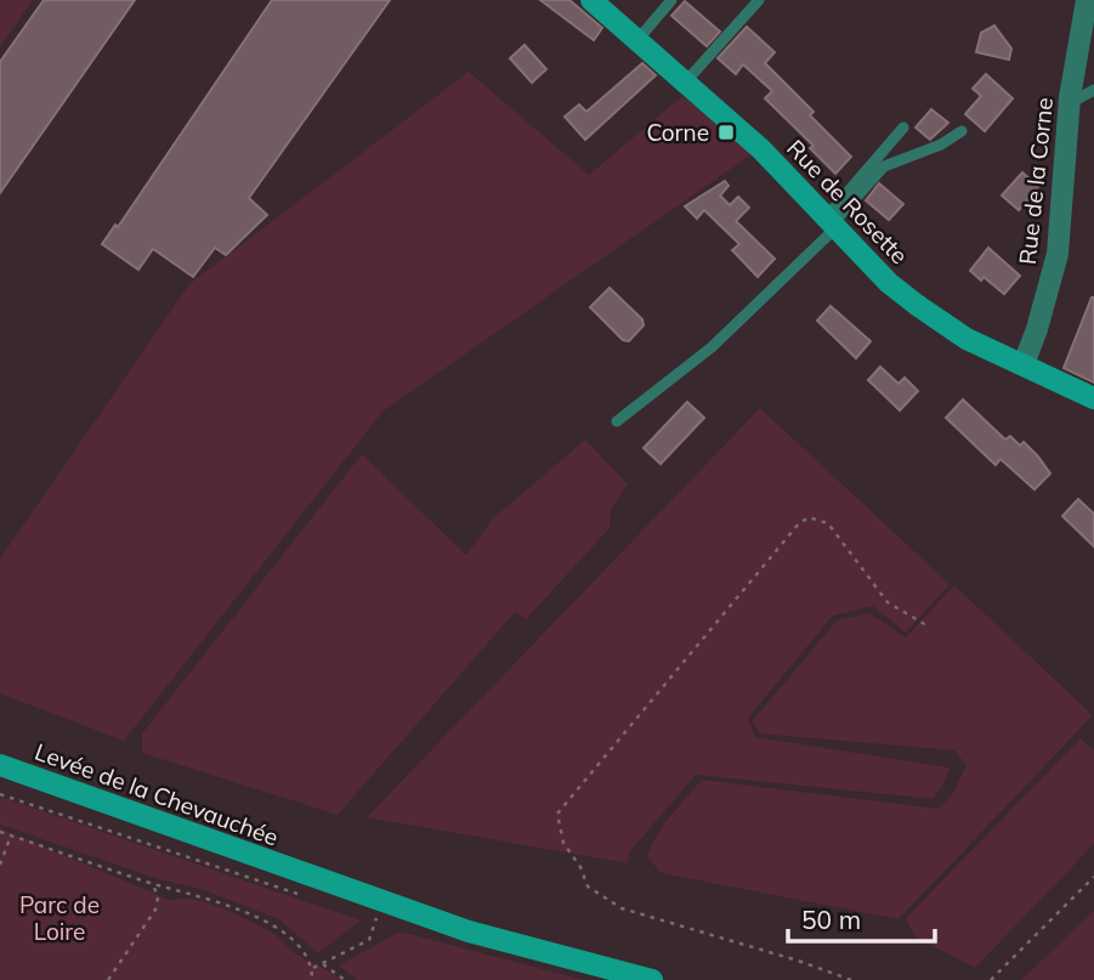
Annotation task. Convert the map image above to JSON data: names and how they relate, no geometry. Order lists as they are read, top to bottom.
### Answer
{
  "streets": {
    "street": ["Rue de la Corne", "Rue de Rosette", "Levée de la Chevauchée"]
  },
  "crossings": [
    ["Rue de la Corne", "Rue de Rosette"]
  ],
  "parks": ["Parc de Loire"],
  "places": {
    "transit": ["Corne"]
  },
  "scale_bar": "50 m"
}
